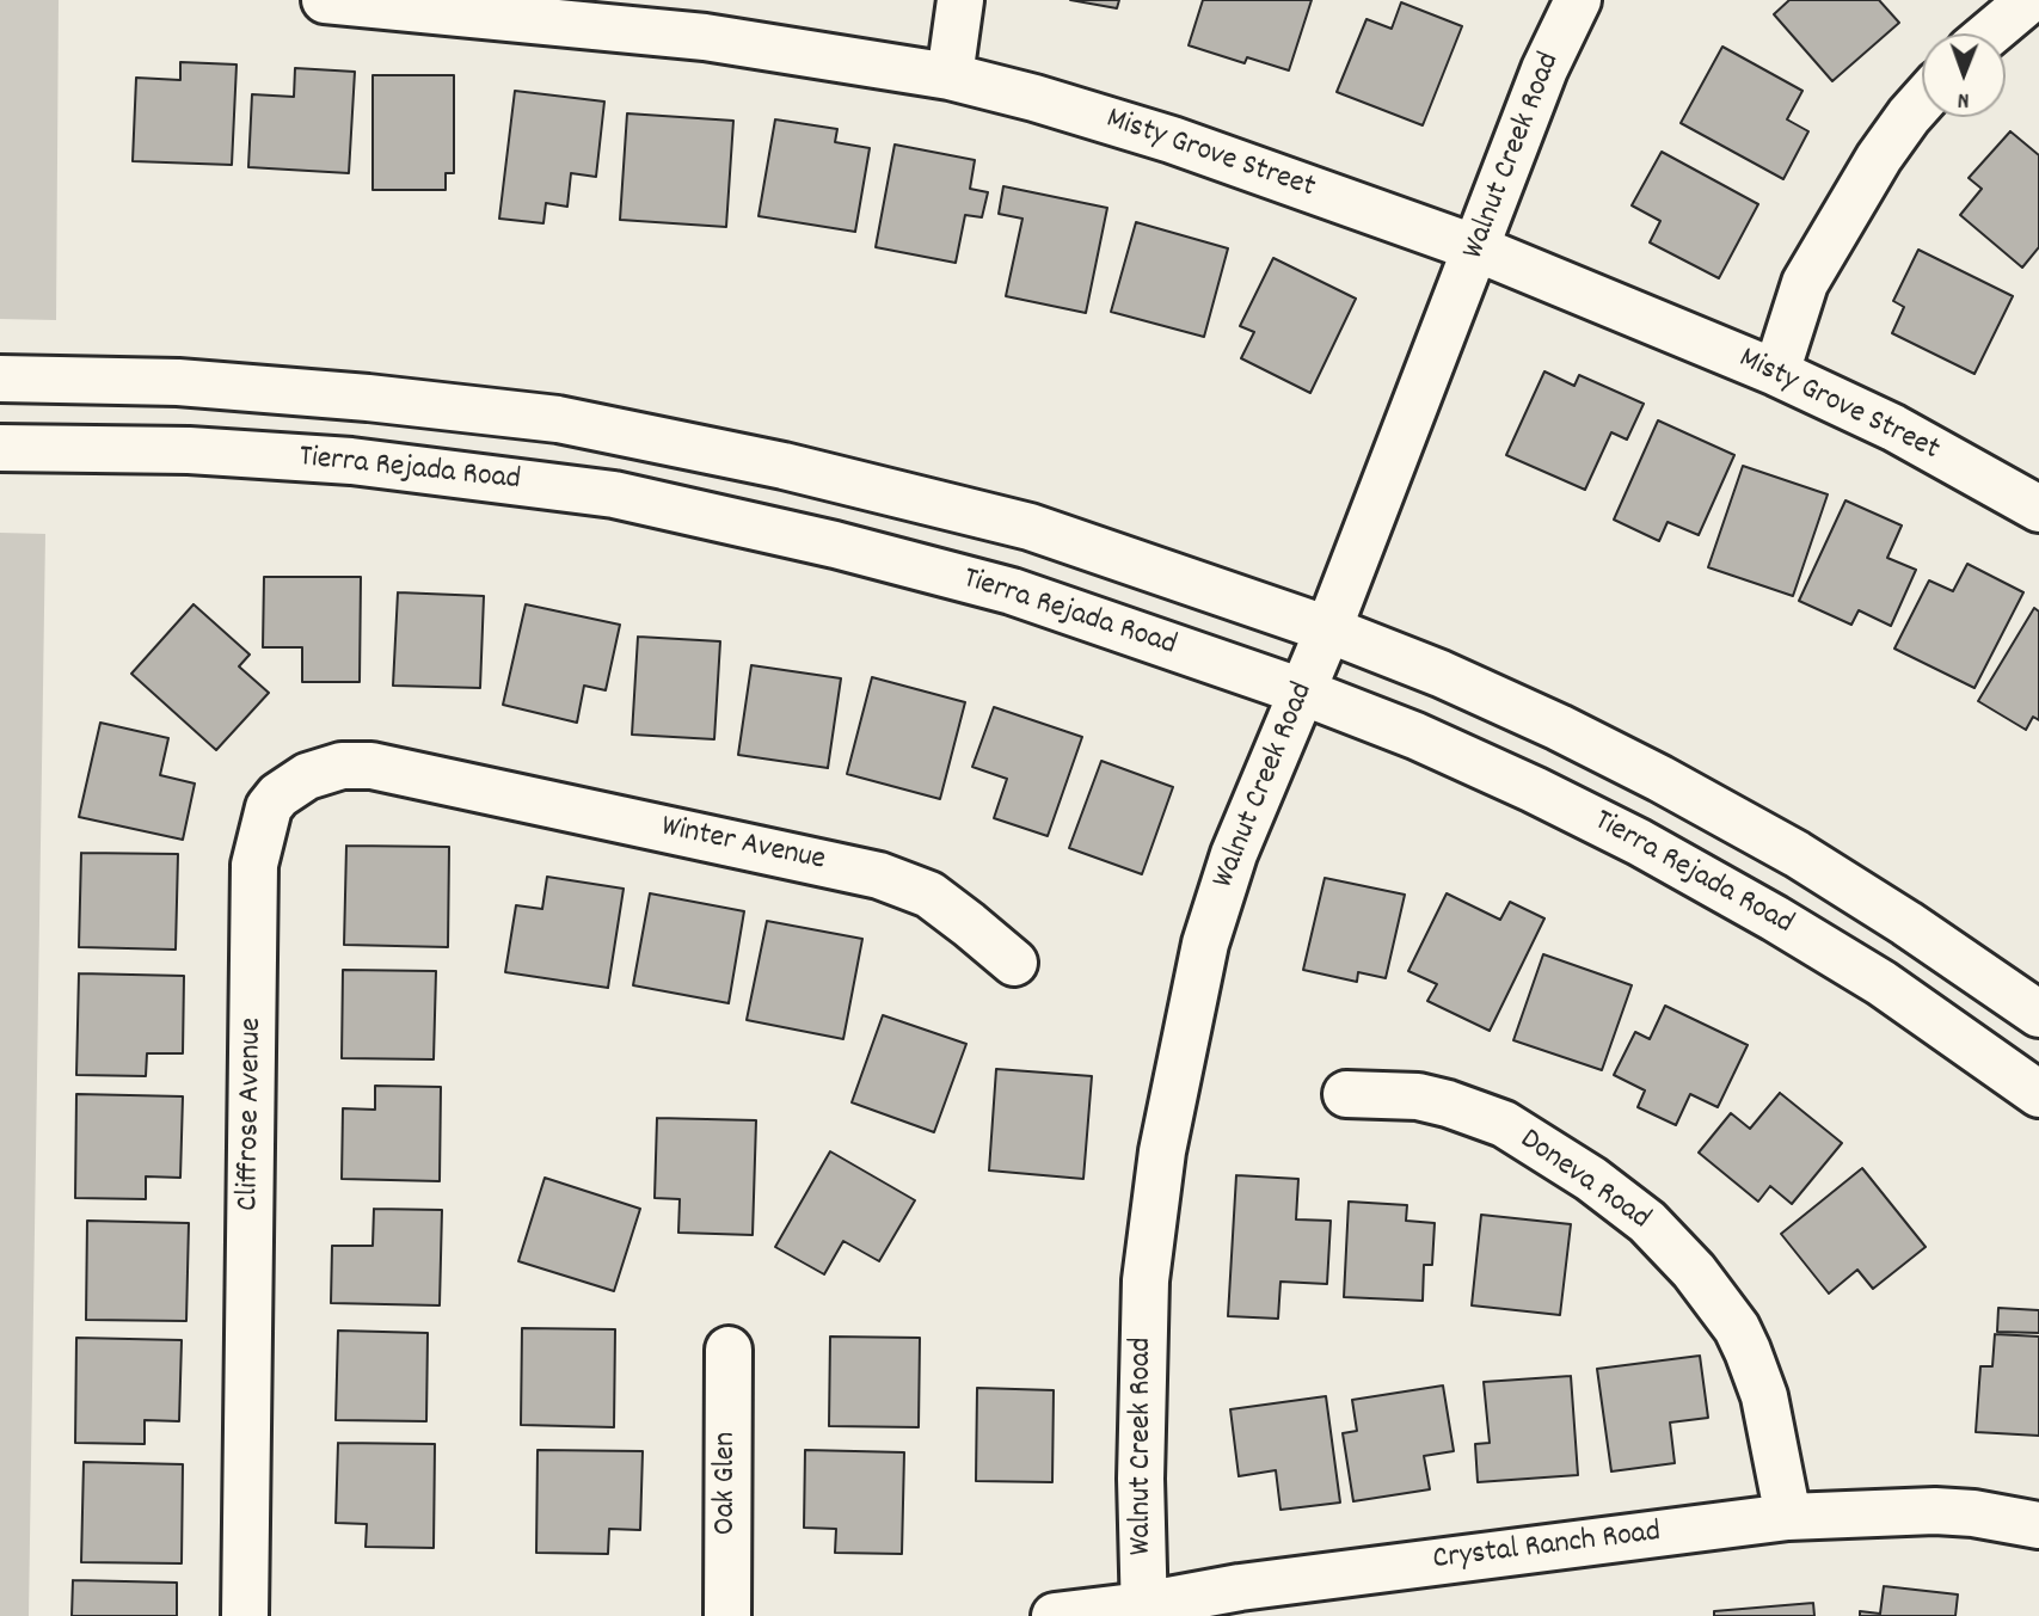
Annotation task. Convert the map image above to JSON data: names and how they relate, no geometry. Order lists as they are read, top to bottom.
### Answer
{
  "streets": {
    "street": [
      "Misty Grove Street",
      "Walnut Creek Road",
      "Tierra Rejada Road",
      "Winter Avenue",
      "Cliffrose Avenue",
      "Doneva Road",
      "Oak Glen",
      "Crystal Ranch Road"
    ]
  },
  "crossings": [
    ["Misty Grove Street", "Walnut Creek Road"],
    ["Walnut Creek Road", "Tierra Rejada Road"],
    ["Walnut Creek Road", "Crystal Ranch Road"],
    ["Winter Avenue", "Cliffrose Avenue"],
    ["Doneva Road", "Crystal Ranch Road"]
  ],
  "north": "bottom"
}
